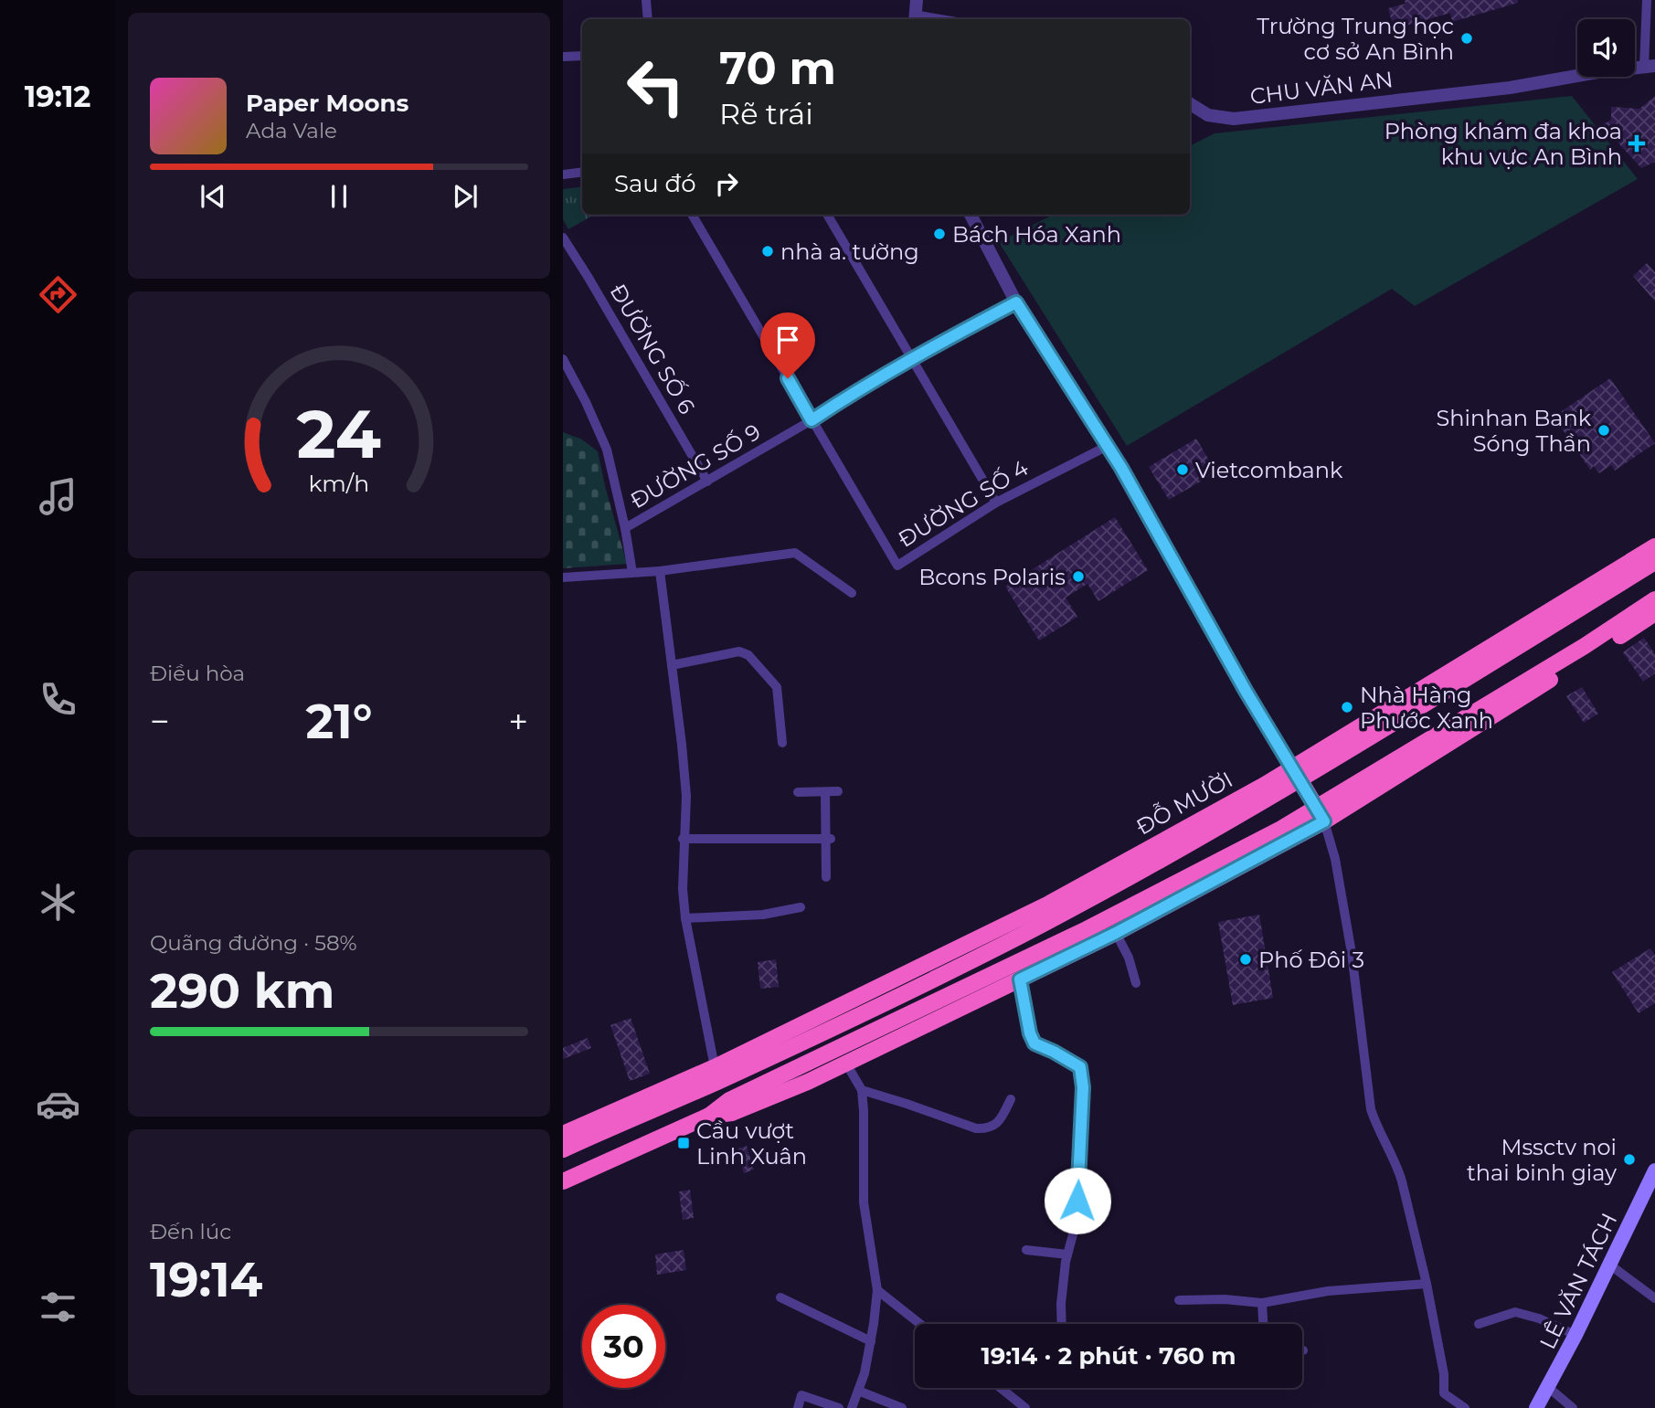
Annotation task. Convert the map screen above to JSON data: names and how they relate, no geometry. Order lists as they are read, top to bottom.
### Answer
{
  "streets": {
    "highway": ["ĐỖ MƯỜI"],
    "main road": ["LÊ VĂN TÁCH"],
    "street": [
      "CHU VĂN AN",
      "ĐƯỜNG SỐ 6",
      "ĐƯỜNG SỐ 9",
      "ĐƯỜNG SỐ 4"
    ]
  },
  "crossings": [
    ["ĐƯỜNG SỐ 6", "ĐƯỜNG SỐ 9"],
    ["ĐƯỜNG SỐ 9", "ĐƯỜNG SỐ 4"]
  ],
  "places": {
    "other": [
      "Trường Trung học cơ sở An Bình",
      "Bách Hóa Xanh",
      "nhà a. tường",
      "Shinhan Bank Sóng Thần",
      "Vietcombank",
      "Bcons Polaris",
      "Nhà Hàng Phước Xanh",
      "Phố Đôi 3",
      "Mssctv noi thai binh giay"
    ],
    "health": ["Phòng khám đa khoa khu vực An Bình"],
    "transit": ["Cầu vượt Linh Xuân"]
  },
  "page": {
    "tabs": "19:12",
    "turn": ["70 m", "Rẽ trái"],
    "song": ["Paper Moons", "Ada Vale"],
    "then": "Sau đó",
    "tile": [
      "Điều hòa",
      ["Quãng đường · 58%", "290 km"],
      ["Đến lúc", "19:14"]
    ],
    "heat": ["−", "21°", "+"],
    "limit": "30",
    "trip": "19:14 · 2 phút · 760 m",
    "gauge": ["24", "km/h"]
  }
}
